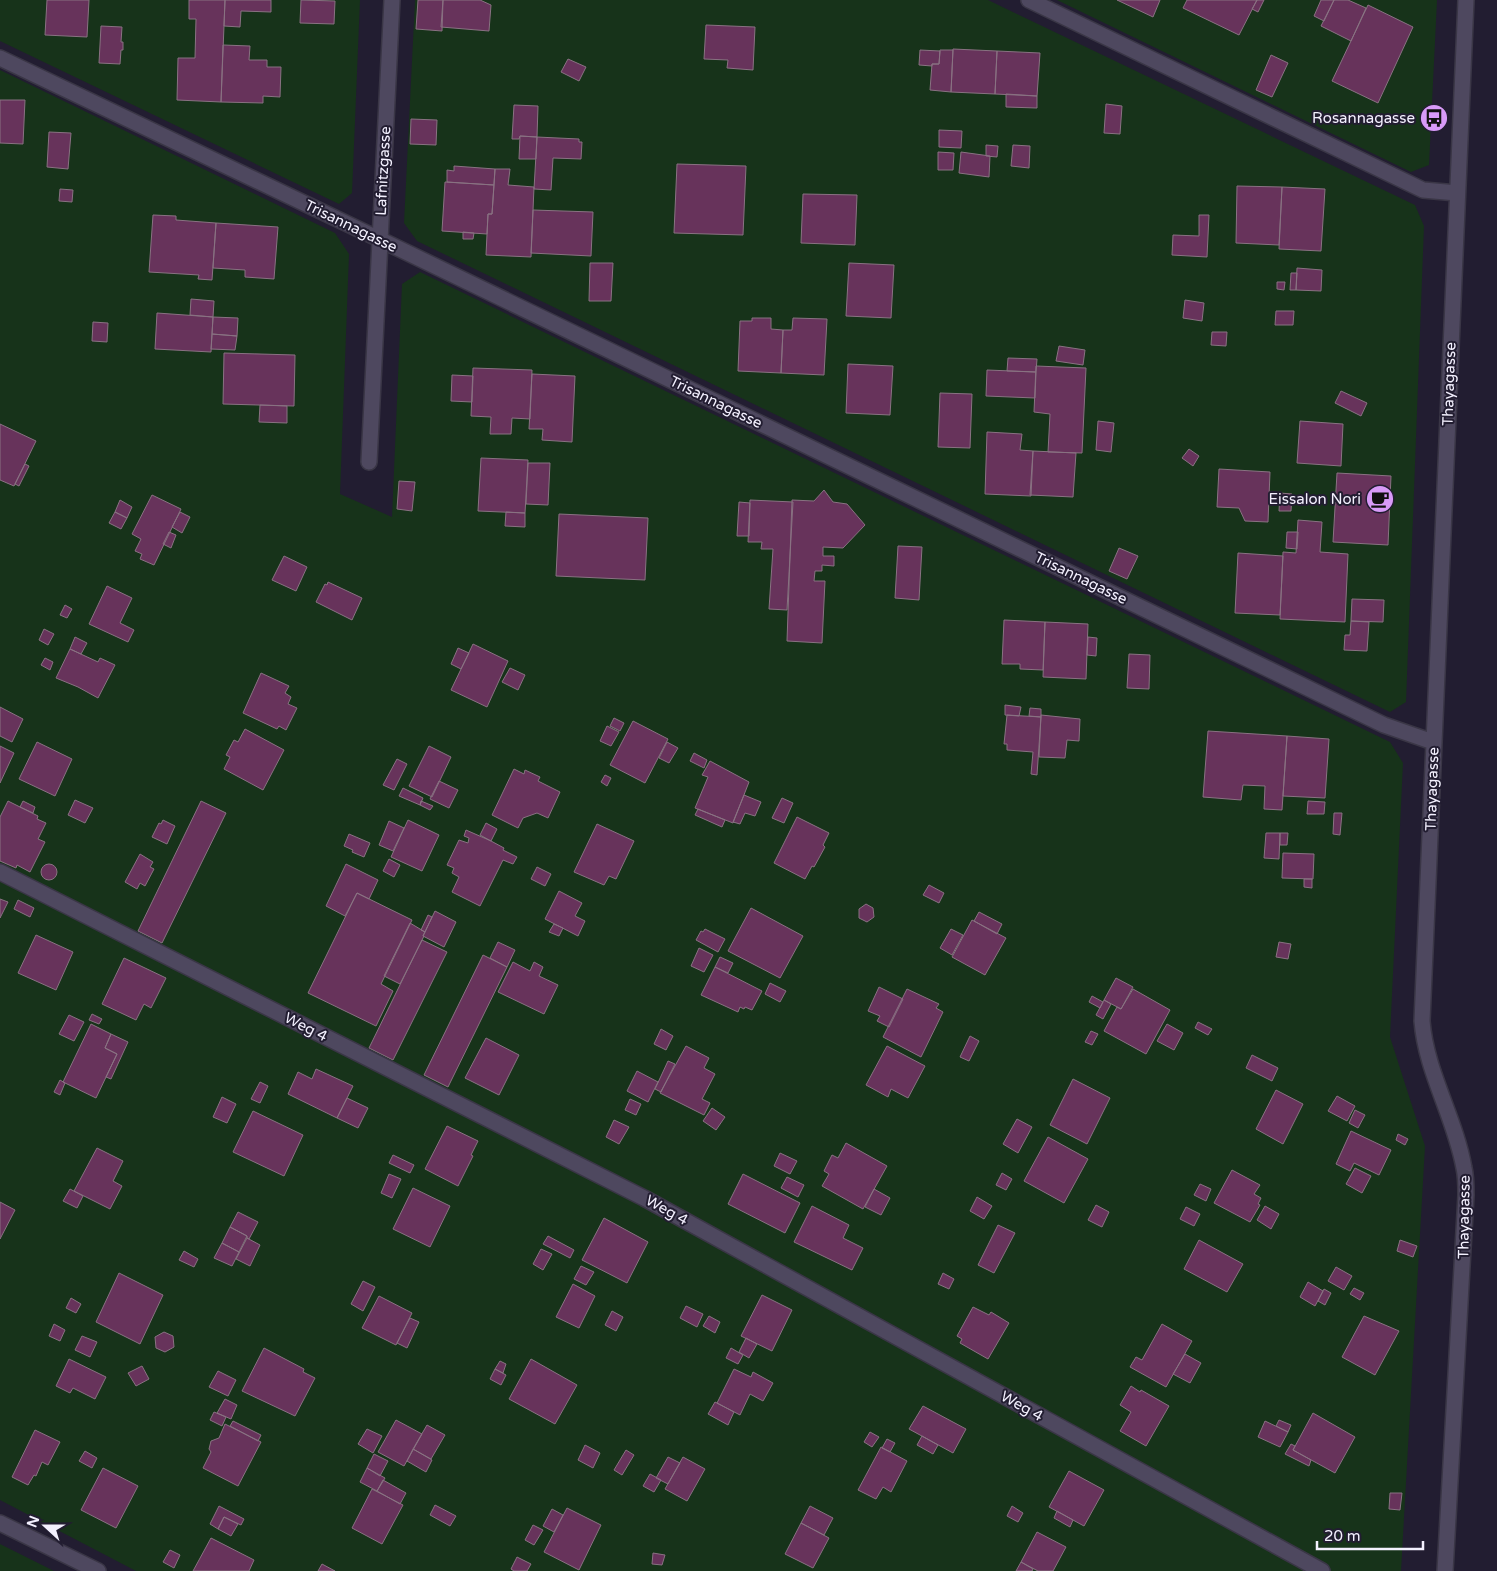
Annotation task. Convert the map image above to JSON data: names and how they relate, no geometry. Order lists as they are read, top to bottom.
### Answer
{
  "streets": {
    "street": [
      "Lafnitzgasse",
      "Trisannagasse",
      "Thayagasse",
      "Weg 4"
    ]
  },
  "crossings": [
    ["Lafnitzgasse", "Trisannagasse"],
    ["Trisannagasse", "Thayagasse"]
  ],
  "places": {
    "bus stop": ["Rosannagasse"],
    "cafe": ["Eissalon Nori"]
  },
  "scale_bar": "20 m",
  "north": "left"
}
